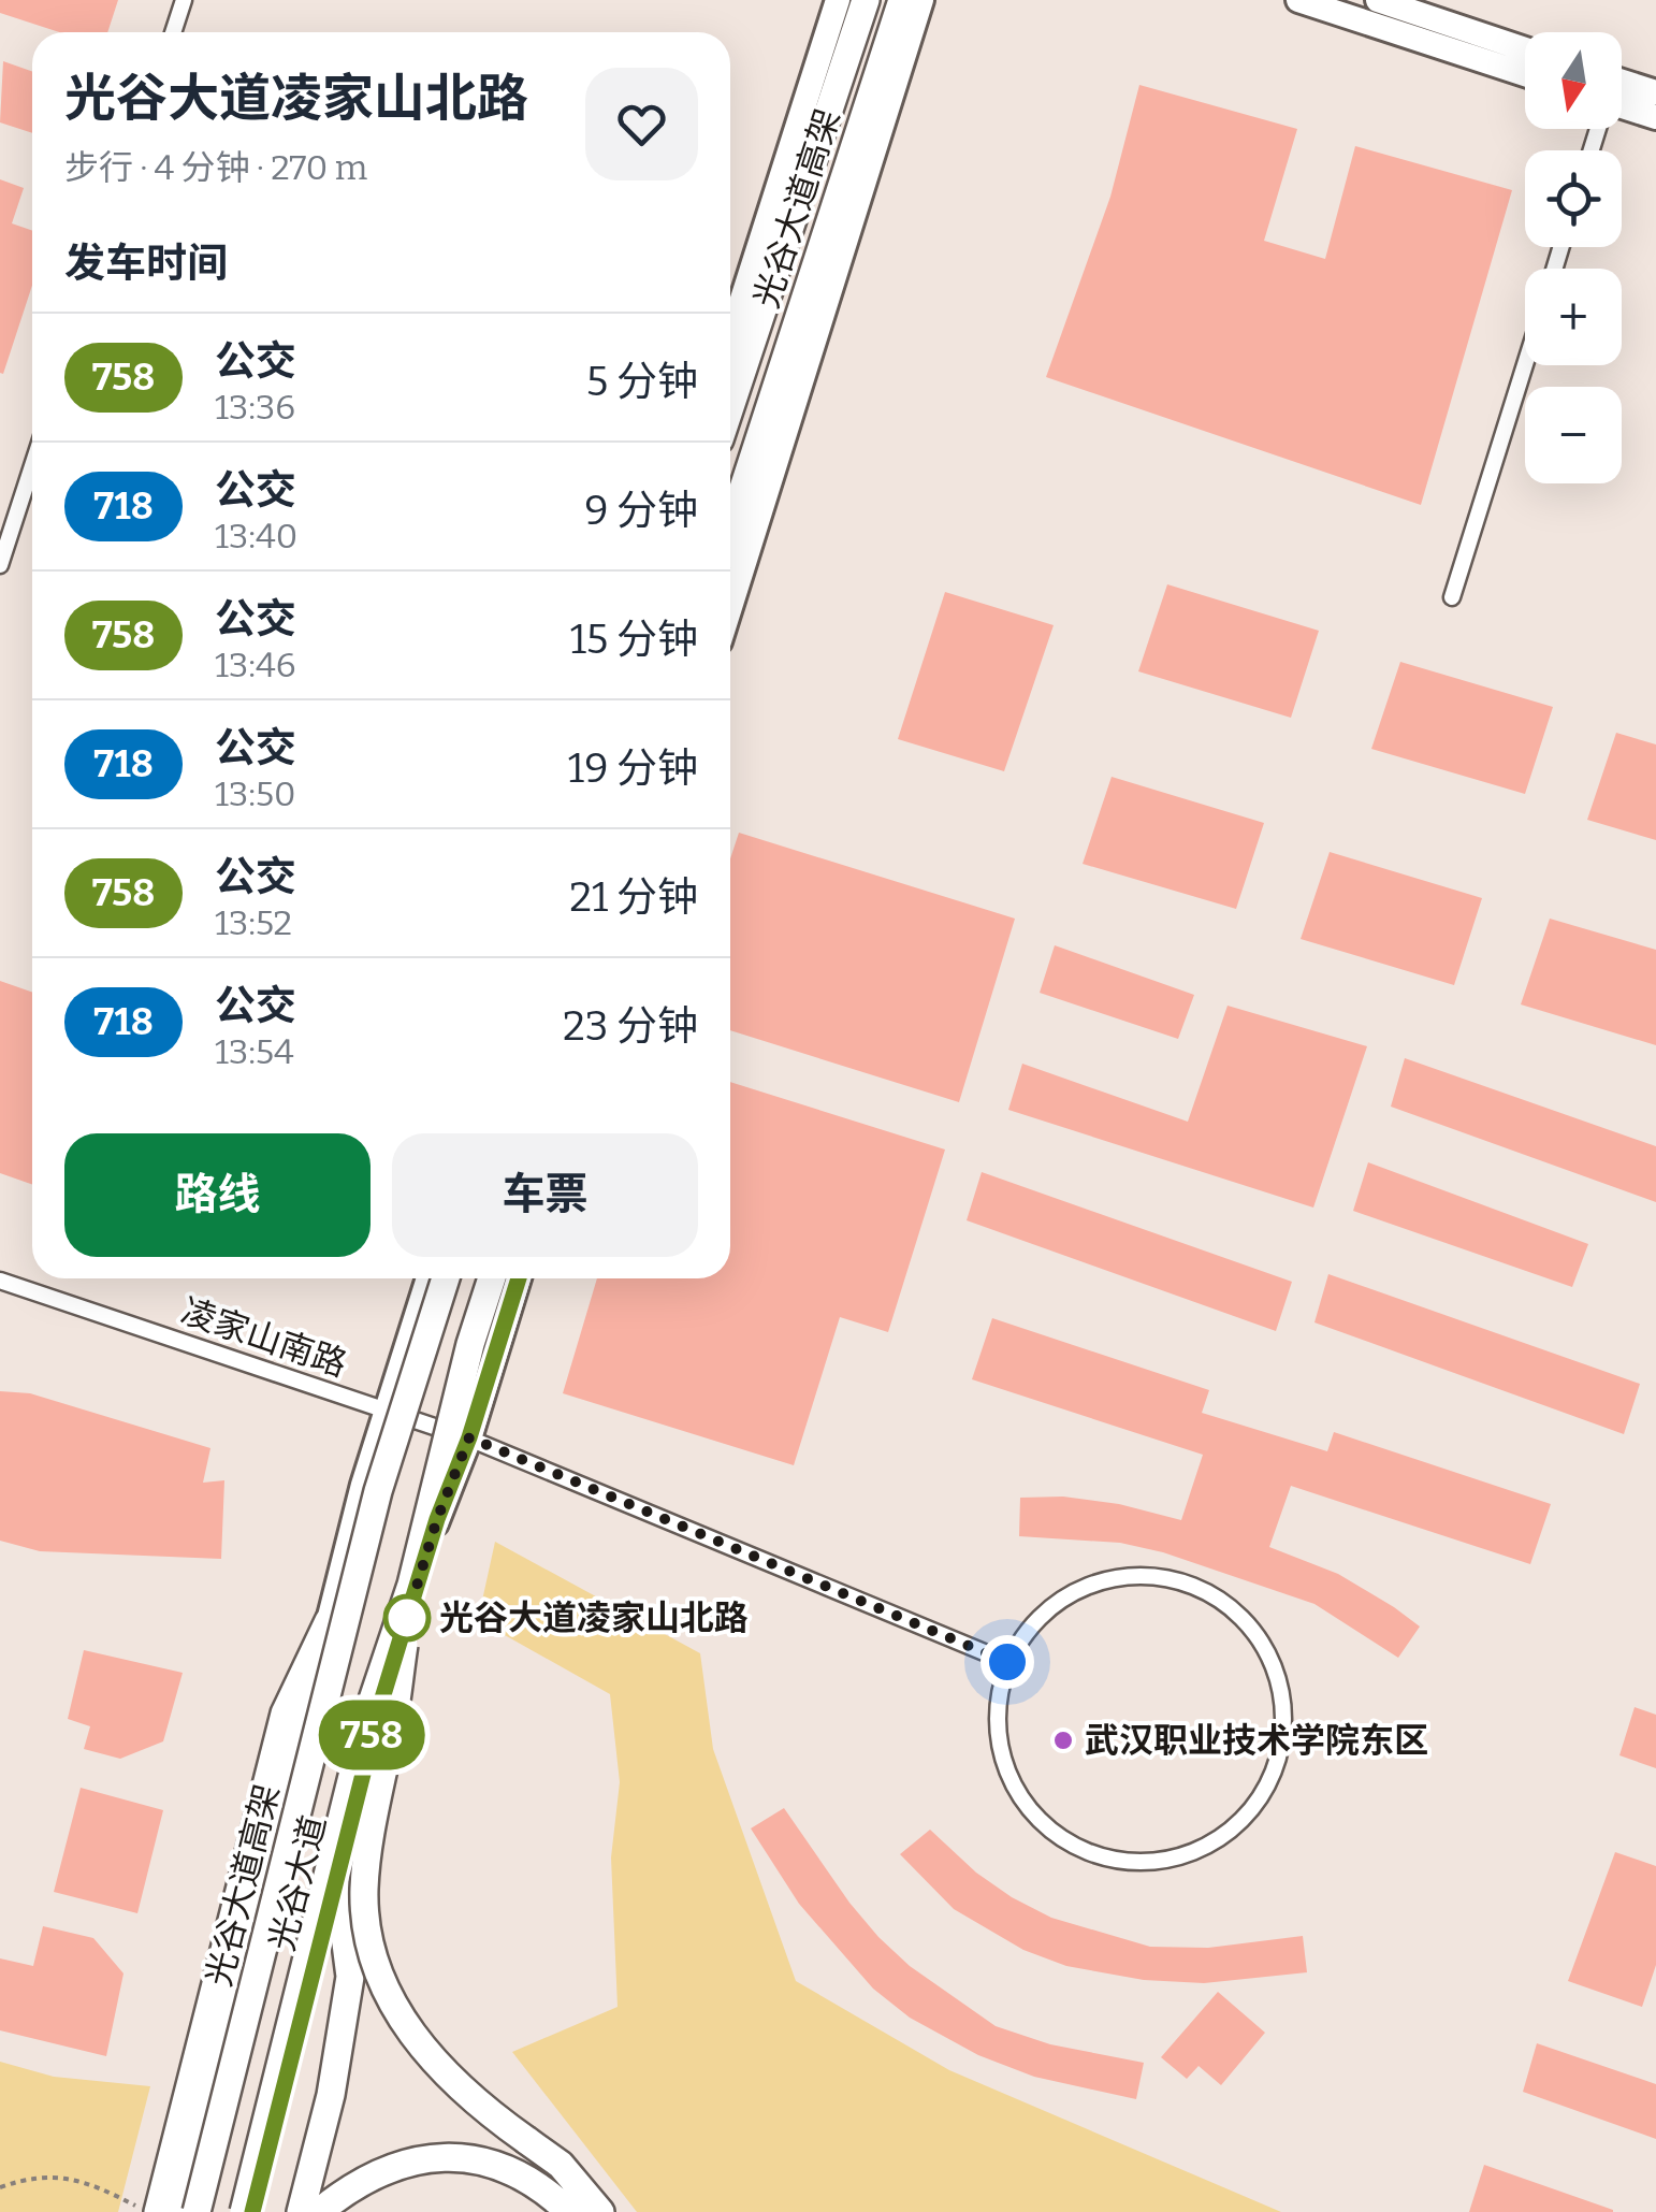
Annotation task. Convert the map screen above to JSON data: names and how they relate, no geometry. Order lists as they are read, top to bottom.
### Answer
{
  "streets": {
    "highway": ["光谷大道高架"],
    "main road": ["光谷大道"],
    "street": ["凌家山南路"]
  },
  "crossings": [
    ["凌家山南路", "光谷大道"]
  ],
  "places": ["光谷大道凌家山北路", "武汉职业技术学院东区"],
  "lines": ["bus line 758"],
  "north": "bottom",
  "page": {
    "on_map": "758",
    "map_buttons": ["+", "−"],
    "heading": [
      ["光谷大道凌家山北路", "步行 · 4 分钟 · 270 m"],
      "发车时间"
    ],
    "list": [
      {
        "mark": "758",
        "name": "公交",
        "note": "13:36",
        "value": "5 分钟"
      },
      {
        "mark": "718",
        "name": "公交",
        "note": "13:40",
        "value": "9 分钟"
      },
      {
        "mark": "758",
        "name": "公交",
        "note": "13:46",
        "value": "15 分钟"
      },
      {
        "mark": "718",
        "name": "公交",
        "note": "13:50",
        "value": "19 分钟"
      },
      {
        "mark": "758",
        "name": "公交",
        "note": "13:52",
        "value": "21 分钟"
      },
      {
        "mark": "718",
        "name": "公交",
        "note": "13:54",
        "value": "23 分钟"
      }
    ],
    "buttons": ["路线", "车票"]
  }
}
